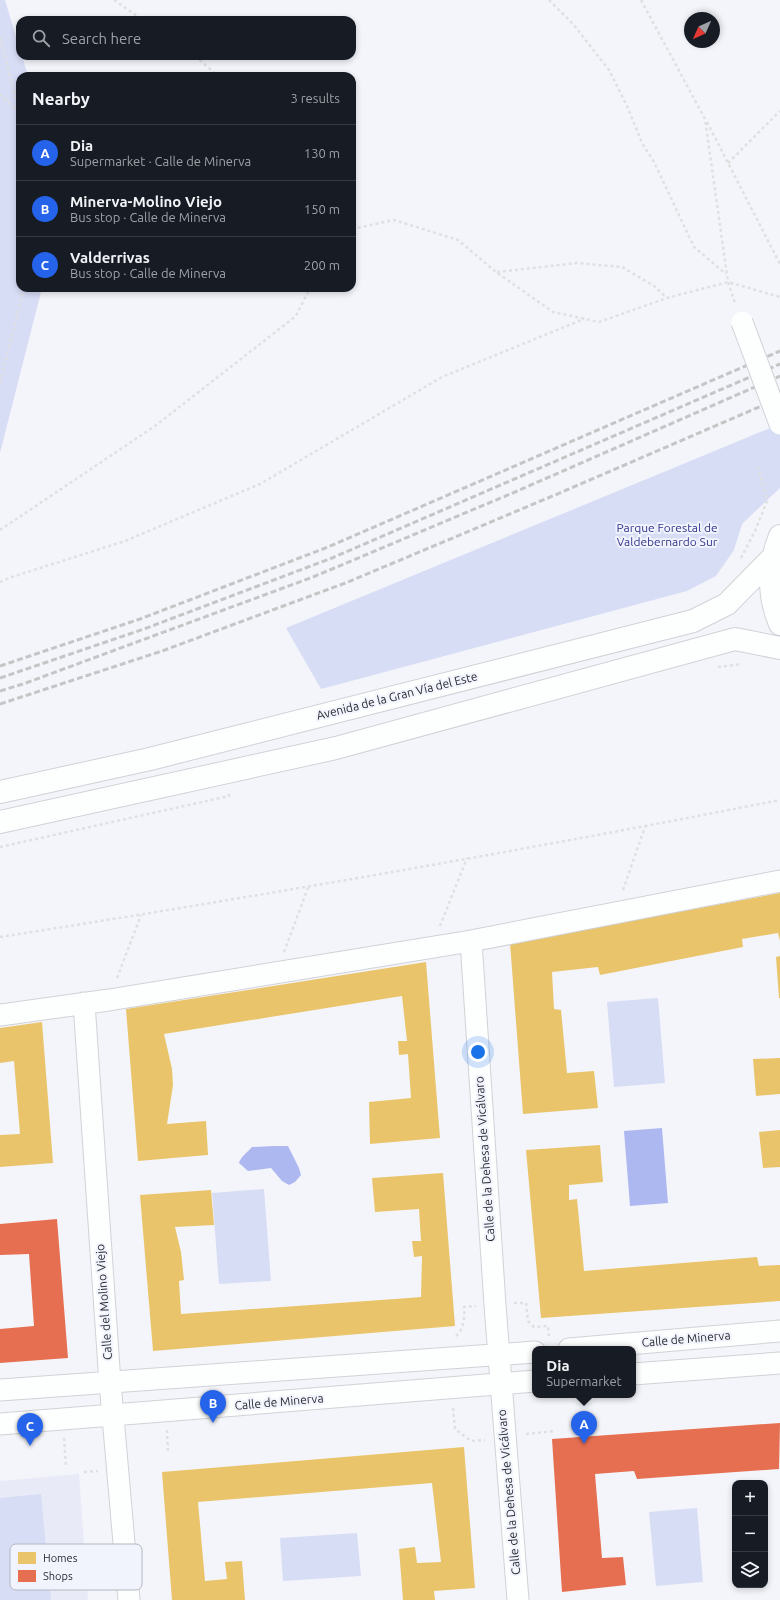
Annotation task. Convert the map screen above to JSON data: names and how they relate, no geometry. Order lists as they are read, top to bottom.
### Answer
{
  "streets": {
    "street": [
      "Avenida de la Gran Vía del Este",
      "Calle de la Dehesa de Vicálvaro",
      "Calle del Molino Viejo",
      "Calle de Minerva"
    ]
  },
  "crossings": [
    ["Calle de la Dehesa de Vicálvaro", "Calle de Minerva"],
    ["Calle del Molino Viejo", "Calle de Minerva"]
  ],
  "parks": ["Parque Forestal de Valdebernardo Sur"],
  "legend": ["Homes", "Shops"],
  "north": "bottom left",
  "page": {
    "search": "Search here",
    "heading": ["Nearby", "3 results"],
    "list": [
      {
        "mark": "A",
        "name": "Dia",
        "note": "Supermarket · Calle de Minerva",
        "value": "130 m"
      },
      {
        "mark": "B",
        "name": "Minerva-Molino Viejo",
        "note": "Bus stop · Calle de Minerva",
        "value": "150 m"
      },
      {
        "mark": "C",
        "name": "Valderrivas",
        "note": "Bus stop · Calle de Minerva",
        "value": "200 m"
      }
    ],
    "popup": ["Dia", "Supermarket"],
    "pins": ["B", "A", "C"],
    "map_buttons": ["+", "−"]
  }
}
